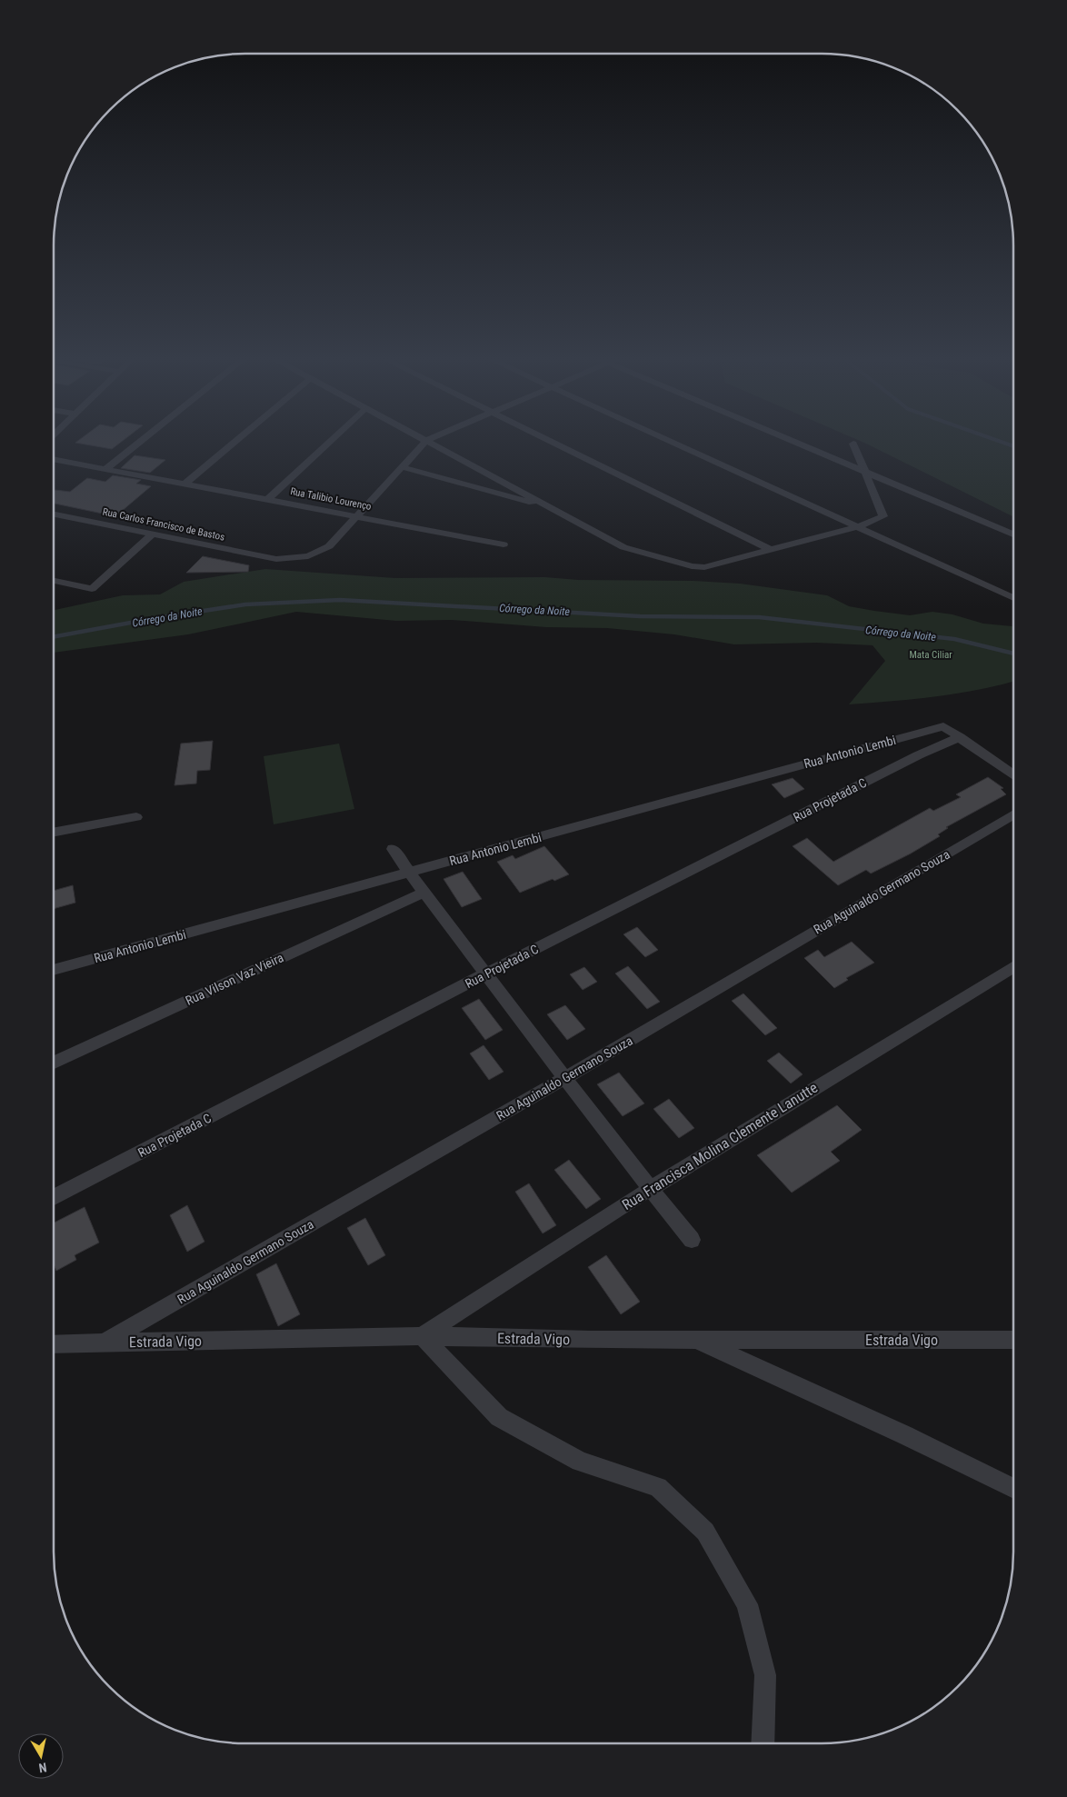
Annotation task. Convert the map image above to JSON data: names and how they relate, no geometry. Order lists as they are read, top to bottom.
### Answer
{
  "streets": {
    "street": [
      "Rua Talibio Lourenço",
      "Rua Carlos Francisco de Bastos",
      "Rua Antonio Lembi",
      "Rua Projetada C",
      "Rua Aguinaldo Germano Souza",
      "Rua Vilson Vaz Vieira",
      "Rua Francisca Molina Clemente Lanutte",
      "Estrada Vigo"
    ]
  },
  "crossings": [
    ["Rua Talibio Lourenço", "Rua Carlos Francisco de Bastos"],
    ["Rua Antonio Lembi", "Rua Projetada C"],
    ["Rua Aguinaldo Germano Souza", "Estrada Vigo"],
    ["Rua Francisca Molina Clemente Lanutte", "Estrada Vigo"]
  ],
  "water": ["Córrego da Noite"],
  "parks": ["Mata Ciliar"],
  "north": "bottom"
}
